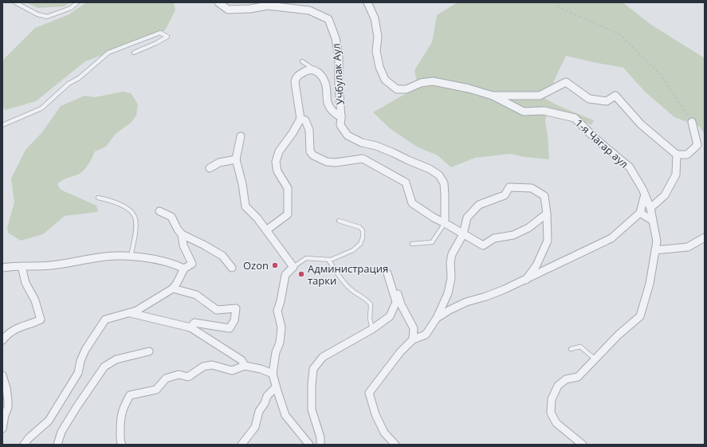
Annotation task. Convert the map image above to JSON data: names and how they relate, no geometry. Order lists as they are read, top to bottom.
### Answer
{
  "streets": {
    "street": ["Учбулак Аул", "1-я Чагар аул"]
  },
  "places": ["Ozon", "Администрация тарки"]
}
